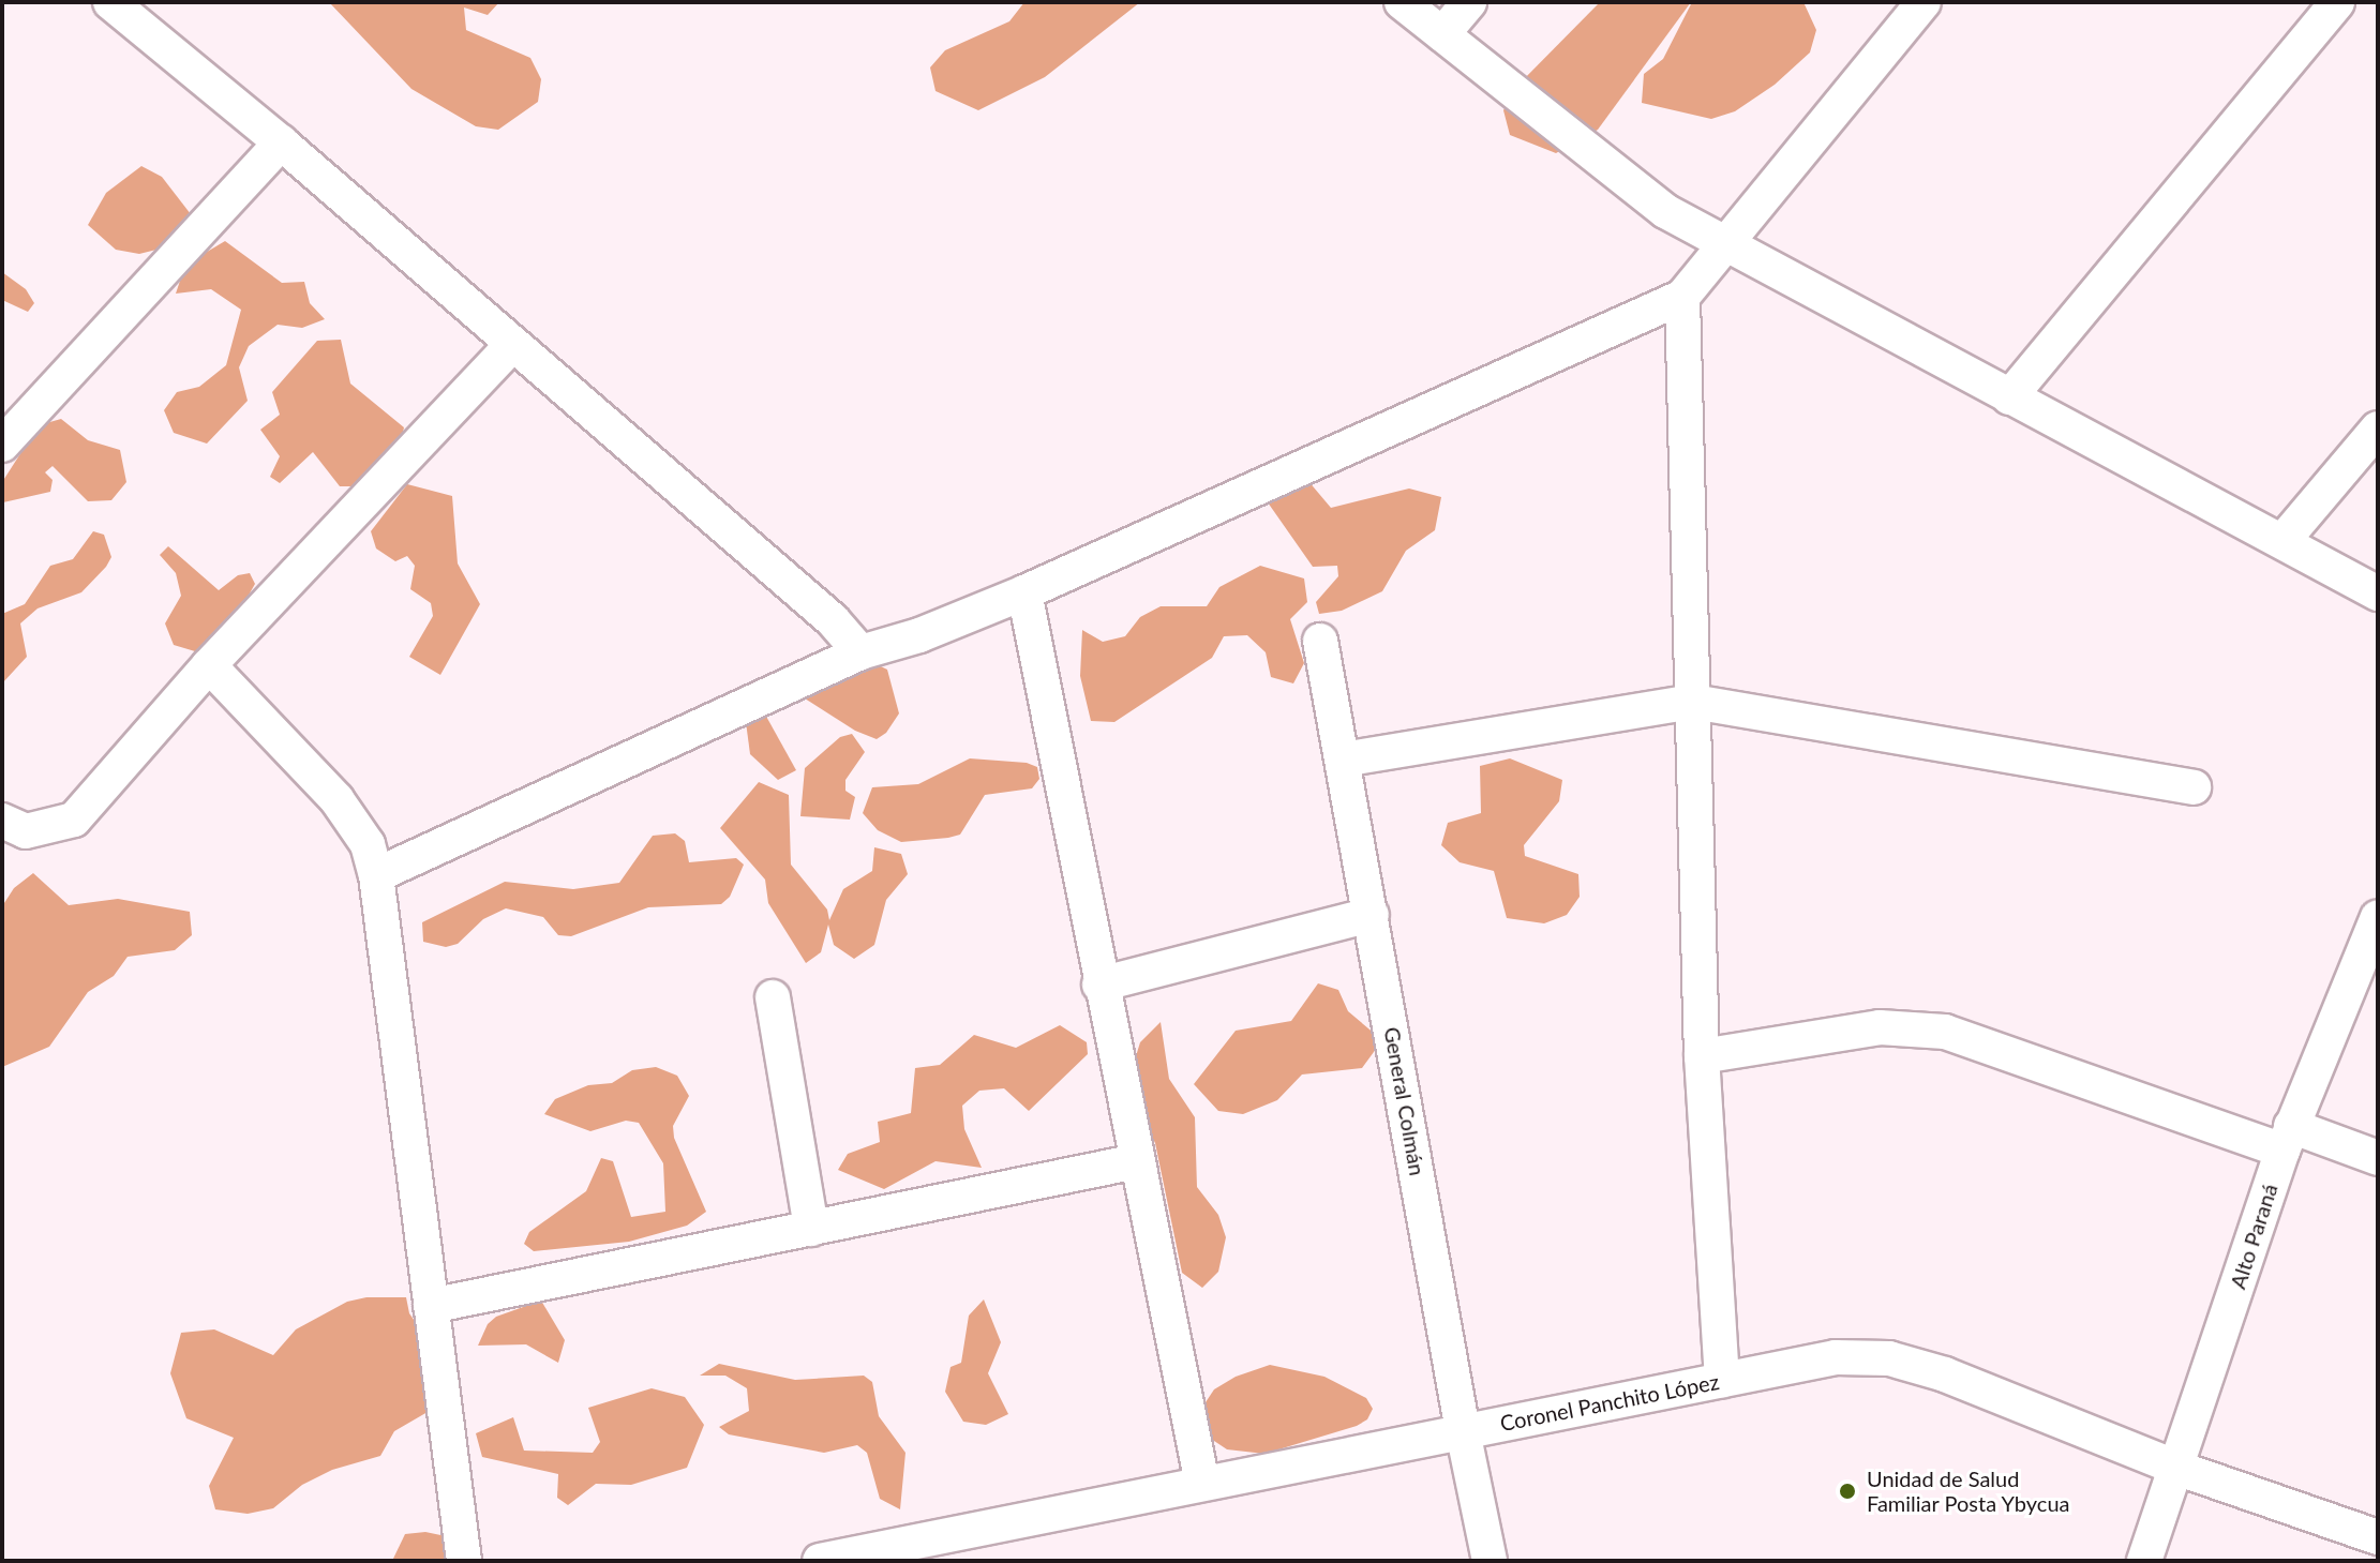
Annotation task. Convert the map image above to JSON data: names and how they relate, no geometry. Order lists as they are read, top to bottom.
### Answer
{
  "streets": {
    "street": ["General Colmán", "Alto Paraná", "Coronel Panchito López"]
  },
  "crossings": [
    ["General Colmán", "Coronel Panchito López"],
    ["Alto Paraná", "Coronel Panchito López"]
  ],
  "places": ["Unidad de Salud Familiar Posta Ybycua"]
}
